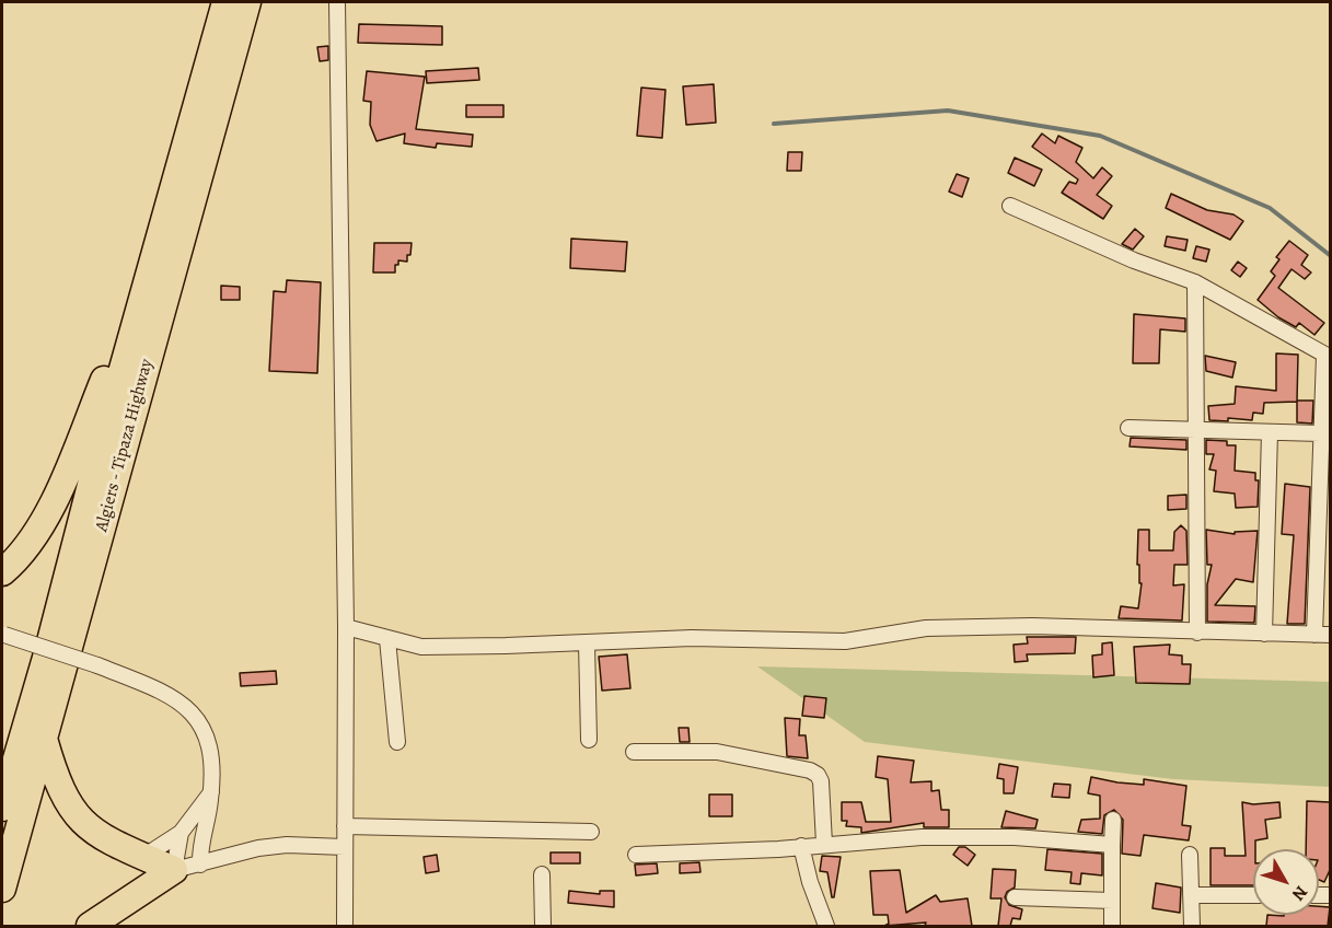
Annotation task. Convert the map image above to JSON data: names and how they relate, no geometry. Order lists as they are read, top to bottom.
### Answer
{
  "streets": {
    "highway": ["Algiers - Tipaza Highway"]
  },
  "north": "bottom right"
}
